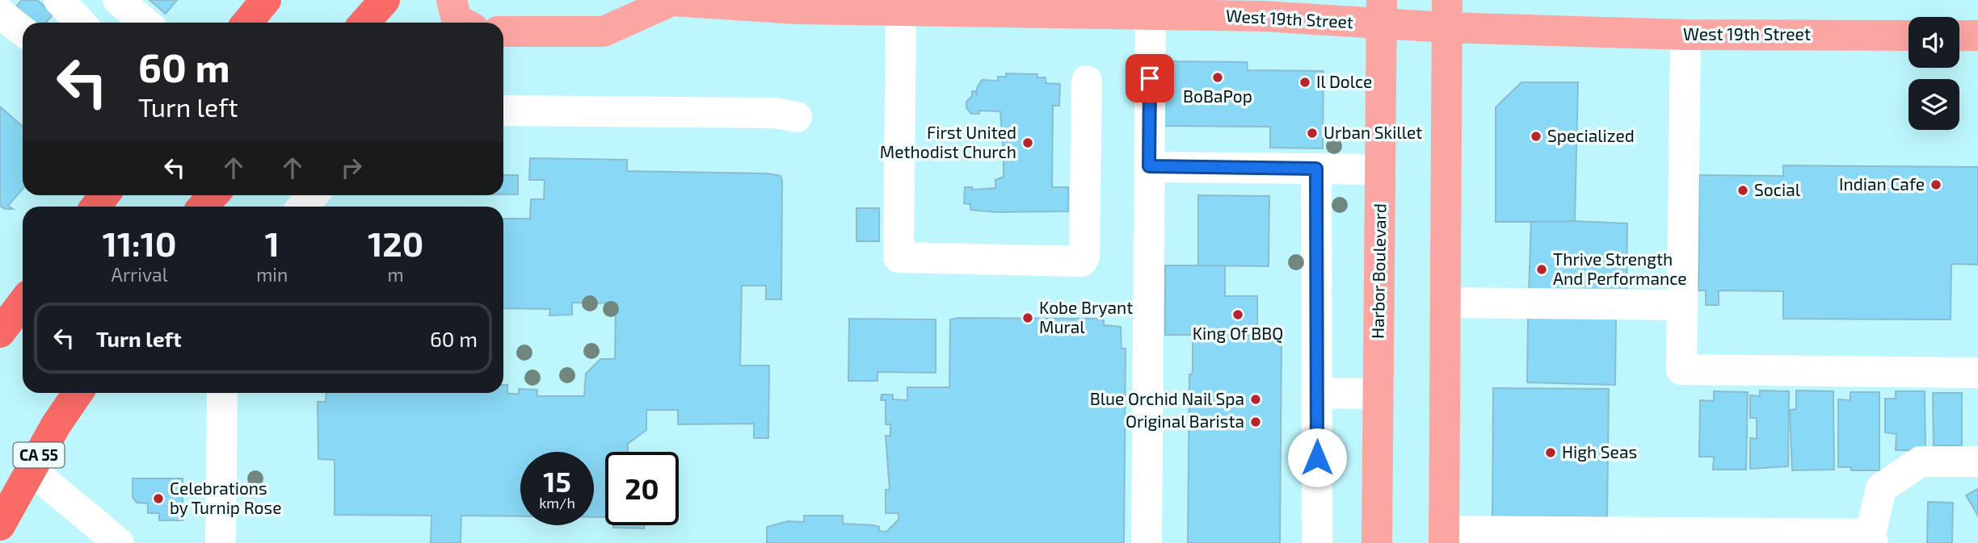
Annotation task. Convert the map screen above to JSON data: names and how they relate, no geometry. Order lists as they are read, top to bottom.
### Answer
{
  "streets": {
    "highway": ["CA 55"],
    "main road": ["West 19th Street", "Harbor Boulevard"]
  },
  "crossings": [
    ["West 19th Street", "Harbor Boulevard"]
  ],
  "places": [
    "BoBaPop",
    "Il Dolce",
    "Urban Skillet",
    "Specialized",
    "First United Methodist Church",
    "Indian Cafe",
    "Social",
    "Thrive Strength And Performance",
    "King Of BBQ",
    "Kobe Bryant Mural",
    "Blue Orchid Nail Spa",
    "Original Barista",
    "High Seas",
    "Celebrations by Turnip Rose"
  ],
  "page": {
    "turn": ["60 m", "Turn left"],
    "eta": [
      "11:10",
      "Arrival",
      "1",
      "min",
      "120",
      "m"
    ],
    "list": [
      {
        "name": "Turn left",
        "value": "60 m"
      }
    ],
    "speed": "15 km/h",
    "limit": "20"
  }
}
